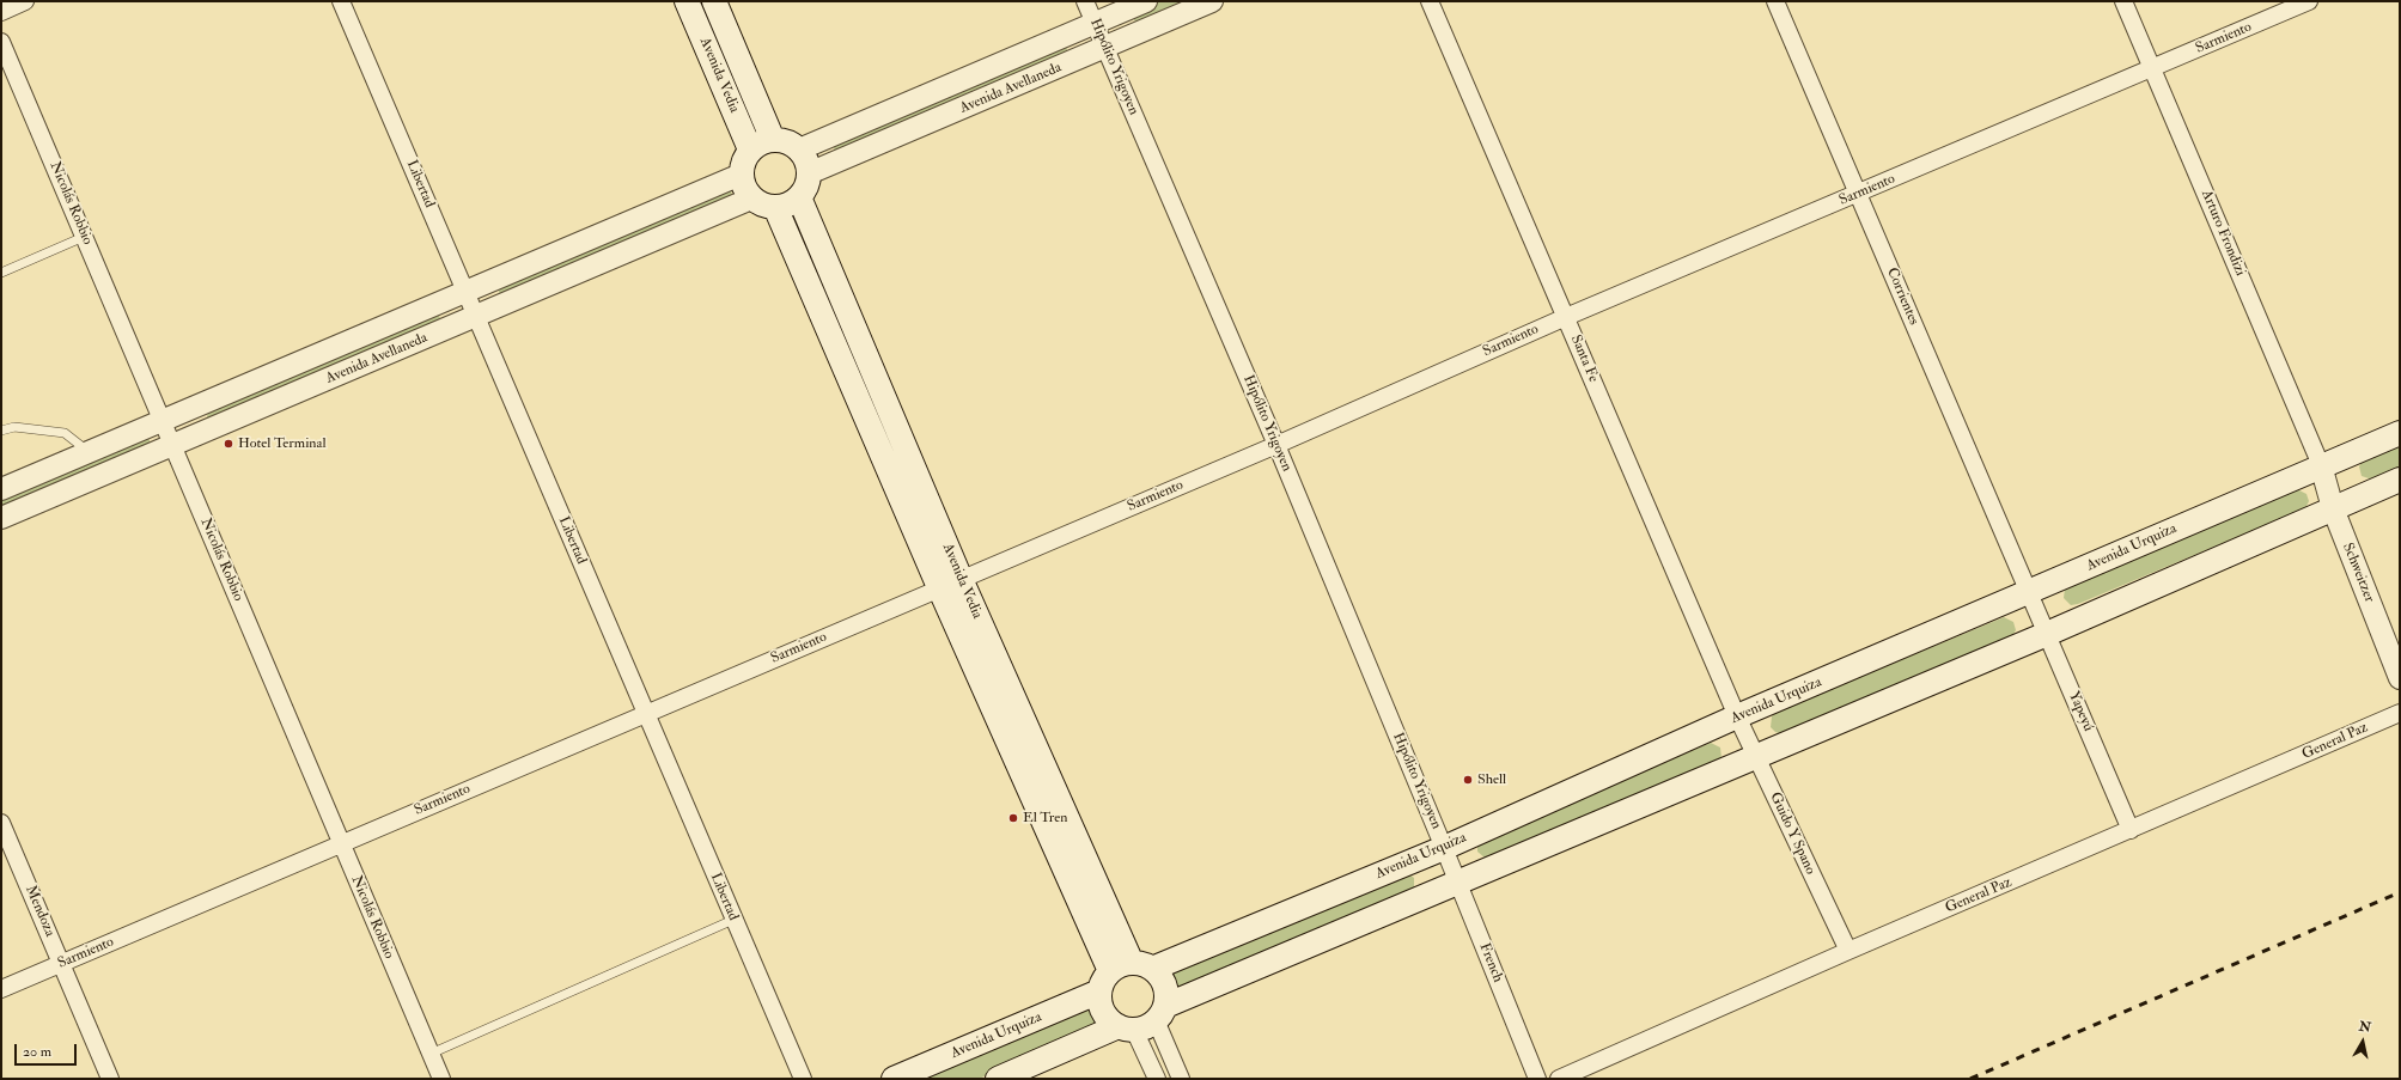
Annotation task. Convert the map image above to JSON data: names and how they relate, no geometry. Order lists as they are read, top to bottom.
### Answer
{
  "streets": {
    "main road": ["Avenida Vedia", "Avenida Urquiza"],
    "street": [
      "Sarmiento",
      "Hipólito Yrigoyen",
      "Avenida Avellaneda",
      "Libertad",
      "Nicolás Robbio",
      "Arturo Frondizi",
      "Corrientes",
      "Santa Fe",
      "Schweitzer",
      "Yapeyú",
      "General Paz",
      "Guido Y Spano",
      "Mendoza",
      "French"
    ]
  },
  "crossings": [
    ["Sarmiento", "Hipólito Yrigoyen"],
    ["Sarmiento", "Avenida Vedia"],
    ["Sarmiento", "Libertad"],
    ["Sarmiento", "Nicolás Robbio"],
    ["Sarmiento", "Arturo Frondizi"],
    ["Sarmiento", "Corrientes"],
    ["Sarmiento", "Santa Fe"],
    ["Sarmiento", "Mendoza"],
    ["Hipólito Yrigoyen", "Avenida Avellaneda"],
    ["Hipólito Yrigoyen", "Avenida Urquiza"],
    ["Hipólito Yrigoyen", "French"],
    ["Avenida Vedia", "Avenida Avellaneda"],
    ["Avenida Vedia", "Avenida Urquiza"],
    ["Avenida Avellaneda", "Libertad"],
    ["Avenida Avellaneda", "Nicolás Robbio"],
    ["Arturo Frondizi", "Avenida Urquiza"],
    ["Arturo Frondizi", "Schweitzer"],
    ["Corrientes", "Avenida Urquiza"],
    ["Corrientes", "Yapeyú"],
    ["Santa Fe", "Avenida Urquiza"],
    ["Santa Fe", "Guido Y Spano"],
    ["Avenida Urquiza", "Schweitzer"],
    ["Avenida Urquiza", "Yapeyú"],
    ["Avenida Urquiza", "Guido Y Spano"],
    ["Avenida Urquiza", "French"],
    ["Yapeyú", "General Paz"],
    ["General Paz", "Guido Y Spano"]
  ],
  "places": ["Hotel Terminal", "Shell", "El Tren"],
  "scale_bar": "20 m",
  "north": "top"
}
